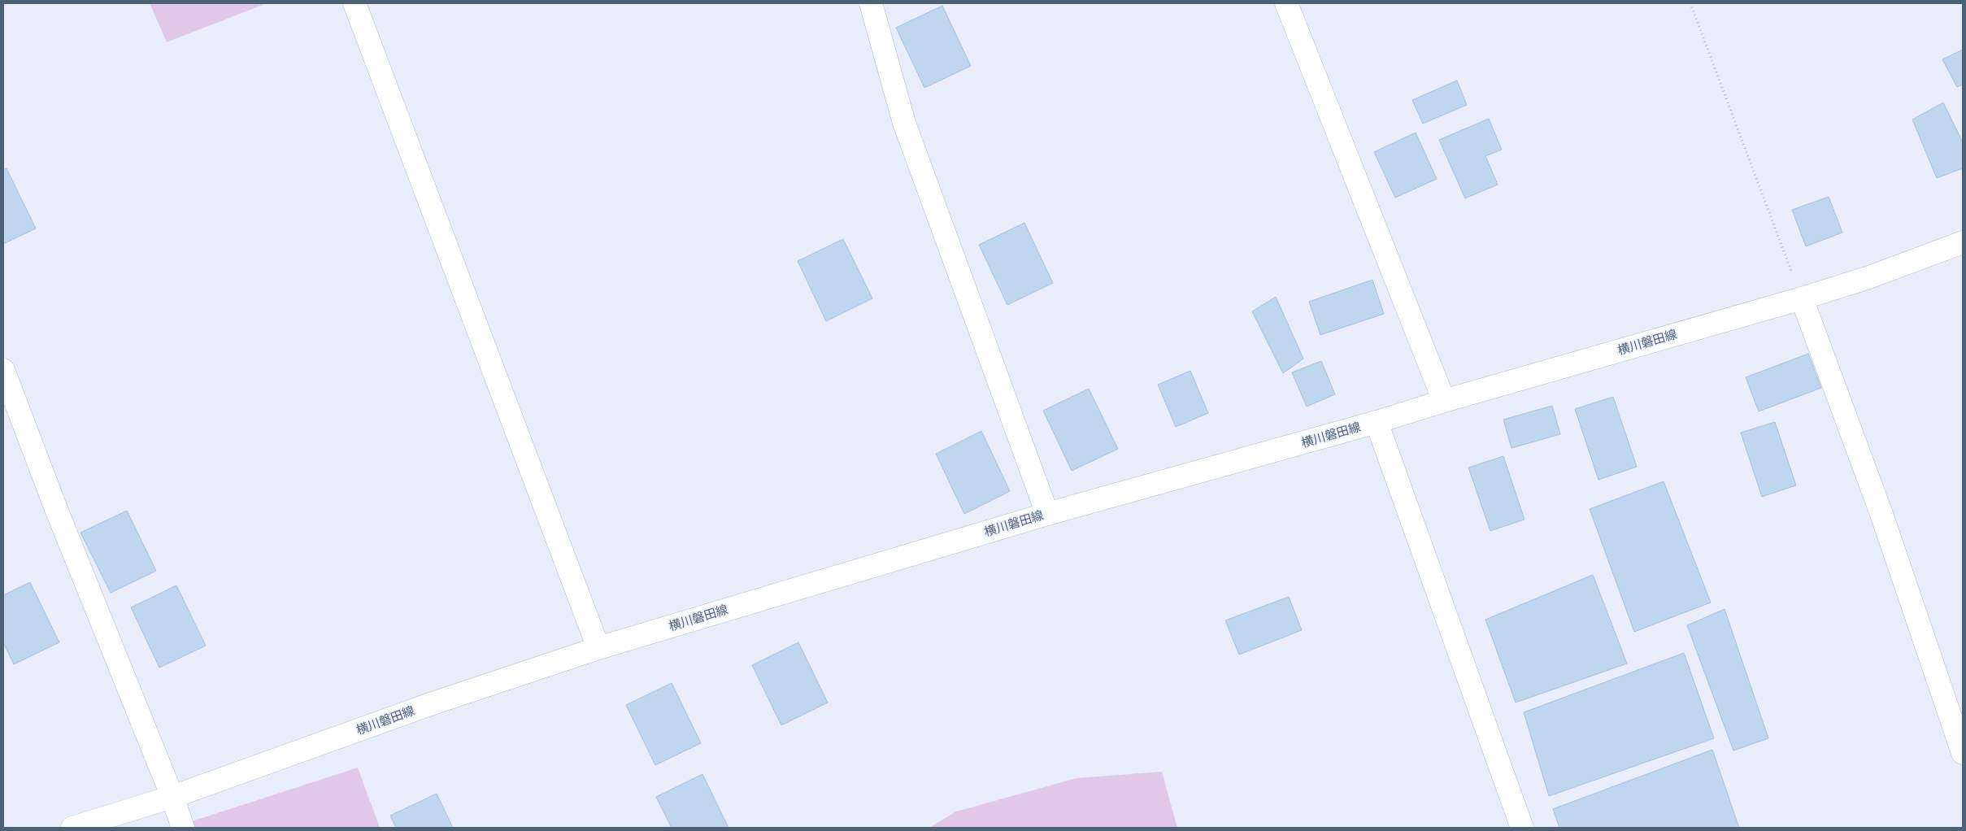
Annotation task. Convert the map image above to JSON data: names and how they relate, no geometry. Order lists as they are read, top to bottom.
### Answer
{
  "streets": {
    "street": ["横川磐田線"]
  }
}
